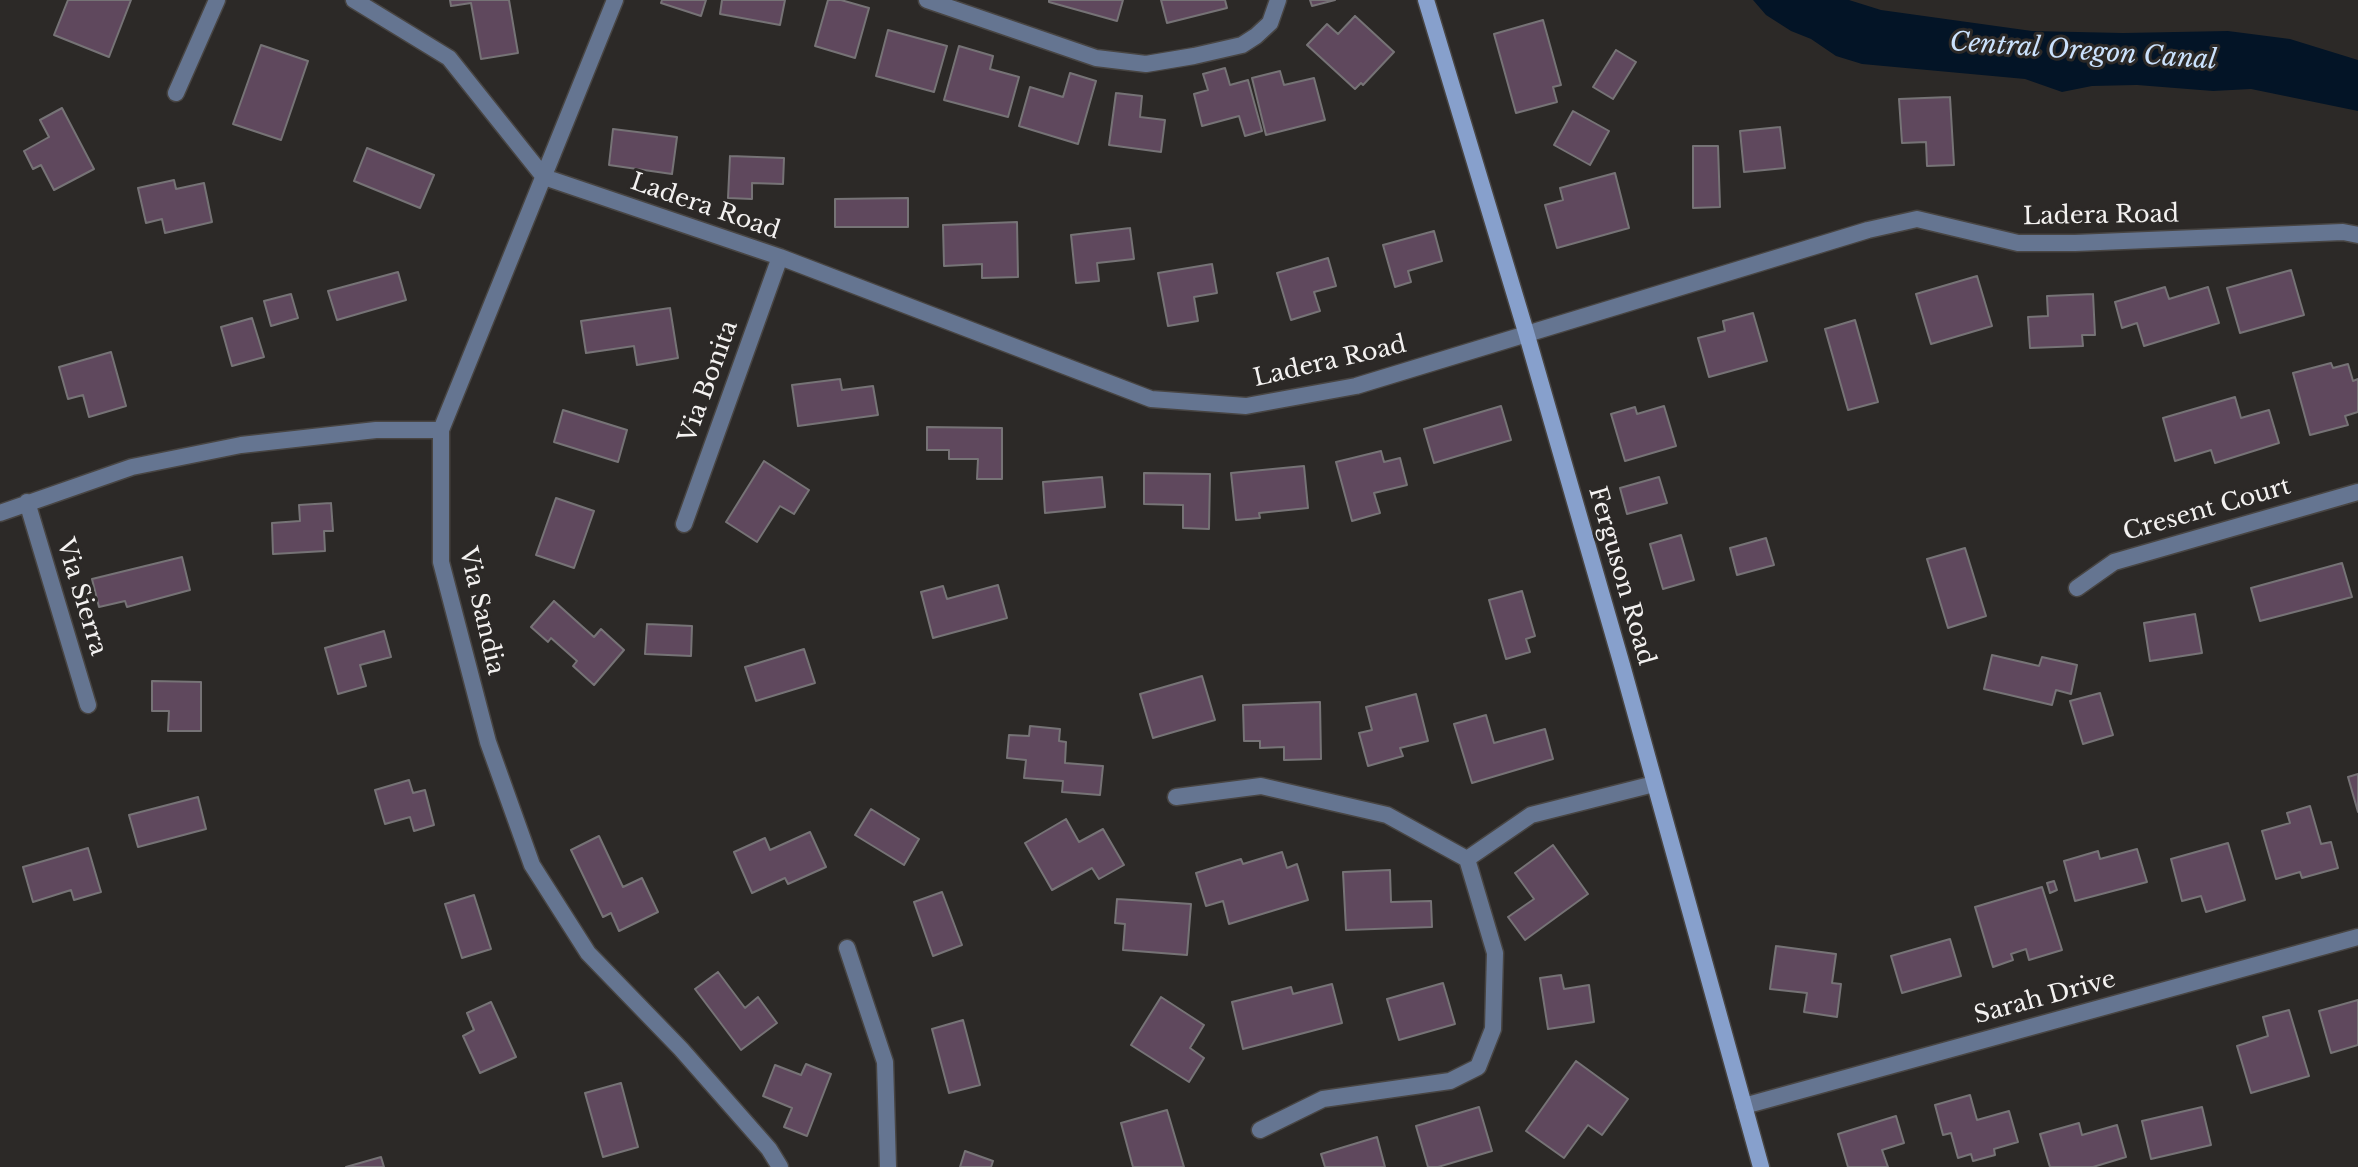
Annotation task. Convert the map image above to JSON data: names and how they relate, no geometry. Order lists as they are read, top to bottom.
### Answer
{
  "streets": {
    "street": [
      "Ladera Road",
      "Via Bonita",
      "Cresent Court",
      "Ferguson Road",
      "Via Sierra",
      "Via Sandia",
      "Sarah Drive"
    ]
  },
  "crossings": [
    ["Ladera Road", "Via Bonita"],
    ["Ladera Road", "Ferguson Road"],
    ["Ladera Road", "Via Sandia"],
    ["Ferguson Road", "Sarah Drive"]
  ],
  "water": ["Central Oregon Canal"]
}
